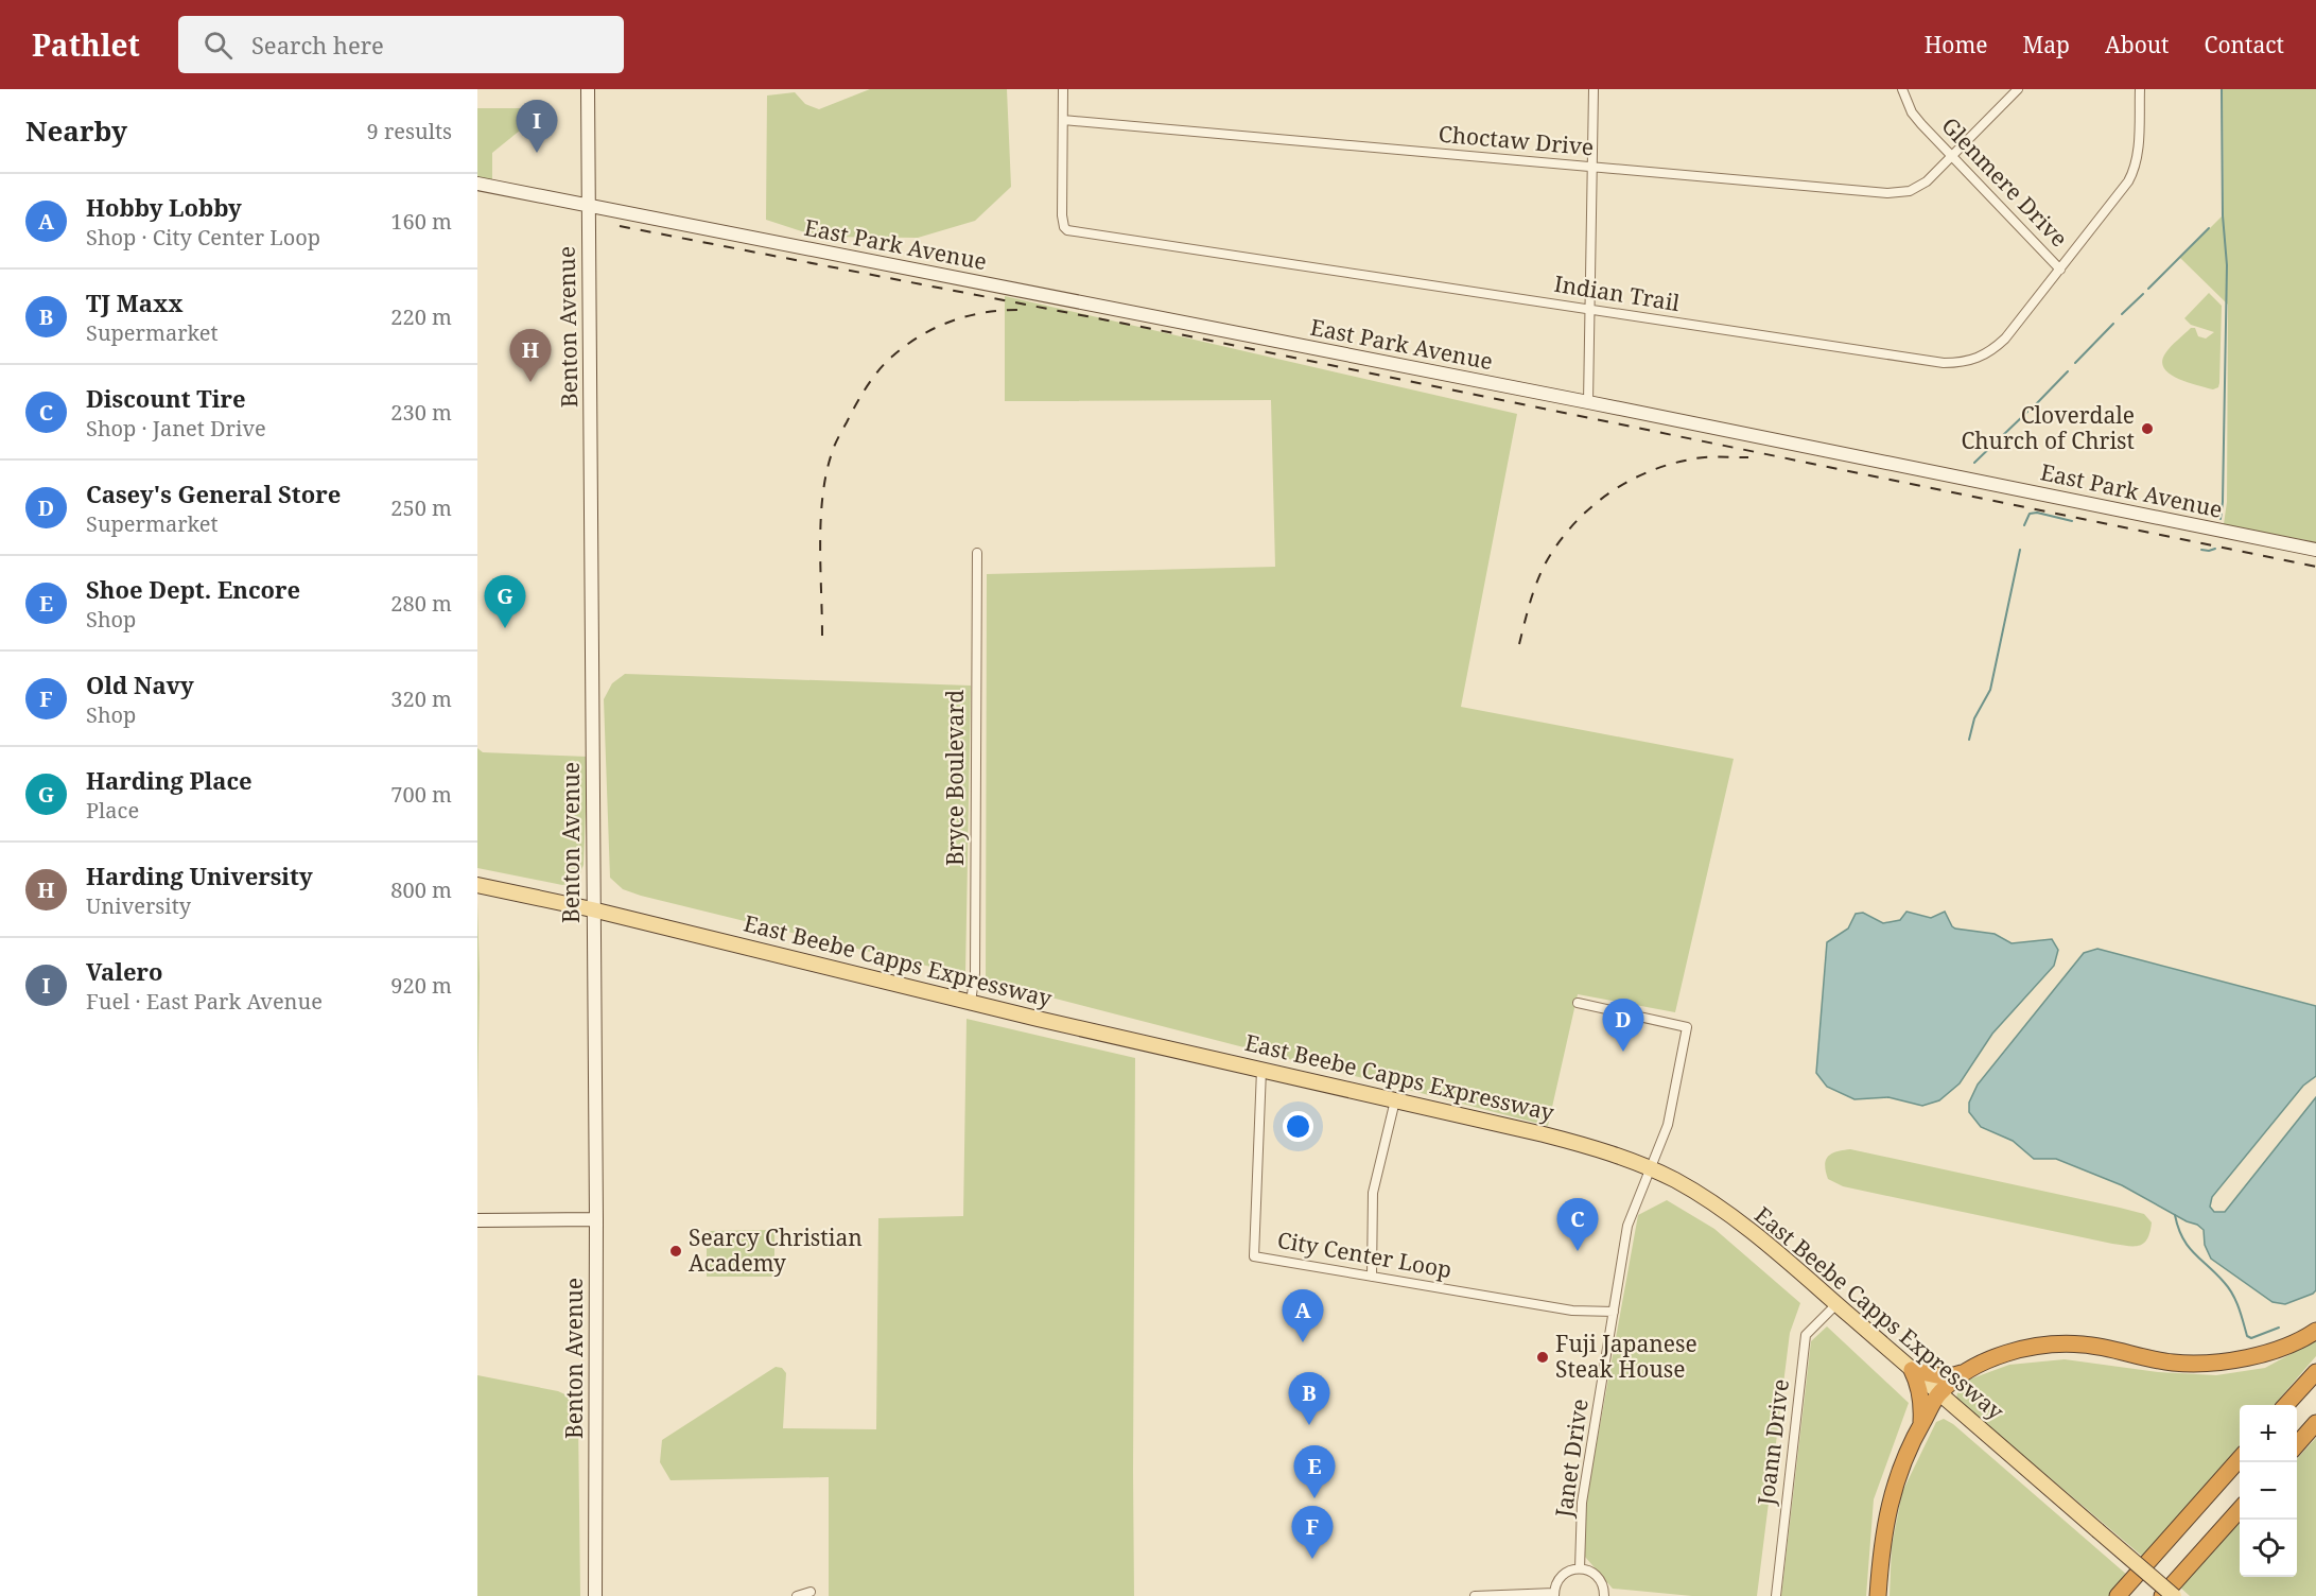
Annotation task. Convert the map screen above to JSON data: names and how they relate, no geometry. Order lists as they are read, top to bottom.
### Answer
{
  "streets": {
    "main road": ["East Beebe Capps Expressway"],
    "street": [
      "Choctaw Drive",
      "Glenmere Drive",
      "East Park Avenue",
      "Indian Trail",
      "Benton Avenue",
      "Bryce Boulevard",
      "City Center Loop",
      "Joann Drive",
      "Janet Drive"
    ]
  },
  "crossings": [
    ["Choctaw Drive", "Glenmere Drive"],
    ["Choctaw Drive", "Indian Trail"],
    ["Glenmere Drive", "Indian Trail"],
    ["East Park Avenue", "Benton Avenue"],
    ["Benton Avenue", "East Beebe Capps Expressway"],
    ["Bryce Boulevard", "East Beebe Capps Expressway"],
    ["East Beebe Capps Expressway", "City Center Loop"],
    ["East Beebe Capps Expressway", "Joann Drive"],
    ["East Beebe Capps Expressway", "Janet Drive"],
    ["City Center Loop", "Janet Drive"]
  ],
  "places": ["Cloverdale Church of Christ", "Searcy Christian Academy", "Fuji Japanese Steak House"],
  "page": {
    "header": "Pathlet",
    "search": "Search here",
    "nav": [
      "Home",
      "Map",
      "About",
      "Contact"
    ],
    "heading": ["Nearby", "9 results"],
    "pins": [
      "I",
      "H",
      "G",
      "D",
      "C",
      "A",
      "B",
      "E",
      "F"
    ],
    "list": [
      {
        "mark": "A",
        "name": "Hobby Lobby",
        "note": "Shop · City Center Loop",
        "value": "160 m"
      },
      {
        "mark": "B",
        "name": "TJ Maxx",
        "note": "Supermarket",
        "value": "220 m"
      },
      {
        "mark": "C",
        "name": "Discount Tire",
        "note": "Shop · Janet Drive",
        "value": "230 m"
      },
      {
        "mark": "D",
        "name": "Casey's General Store",
        "note": "Supermarket",
        "value": "250 m"
      },
      {
        "mark": "E",
        "name": "Shoe Dept. Encore",
        "note": "Shop",
        "value": "280 m"
      },
      {
        "mark": "F",
        "name": "Old Navy",
        "note": "Shop",
        "value": "320 m"
      },
      {
        "mark": "G",
        "name": "Harding Place",
        "note": "Place",
        "value": "700 m"
      },
      {
        "mark": "H",
        "name": "Harding University",
        "note": "University",
        "value": "800 m"
      },
      {
        "mark": "I",
        "name": "Valero",
        "note": "Fuel · East Park Avenue",
        "value": "920 m"
      }
    ],
    "map_buttons": ["+", "−"]
  }
}
